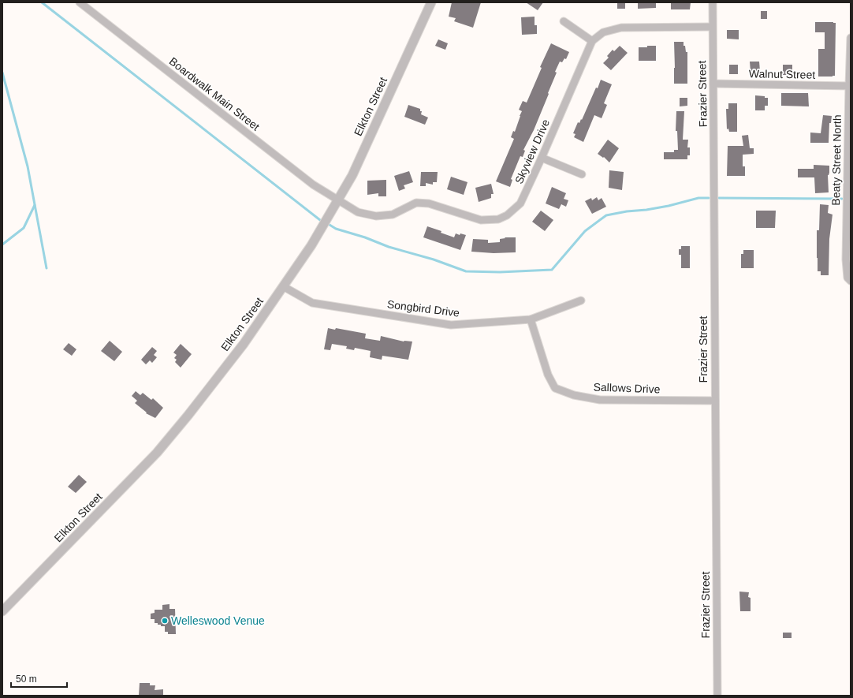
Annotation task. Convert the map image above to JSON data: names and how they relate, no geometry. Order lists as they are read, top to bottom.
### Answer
{
  "streets": {
    "street": [
      "Walnut Street",
      "Boardwalk Main Street",
      "Frazier Street",
      "Elkton Street",
      "Skyview Drive",
      "Beaty Street North",
      "Songbird Drive",
      "Sallows Drive"
    ]
  },
  "crossings": [
    ["Walnut Street", "Frazier Street"],
    ["Walnut Street", "Beaty Street North"],
    ["Boardwalk Main Street", "Elkton Street"],
    ["Boardwalk Main Street", "Skyview Drive"],
    ["Frazier Street", "Sallows Drive"],
    ["Elkton Street", "Skyview Drive"],
    ["Elkton Street", "Songbird Drive"],
    ["Songbird Drive", "Sallows Drive"]
  ],
  "places": ["Welleswood Venue"],
  "scale_bar": "50 m"
}
